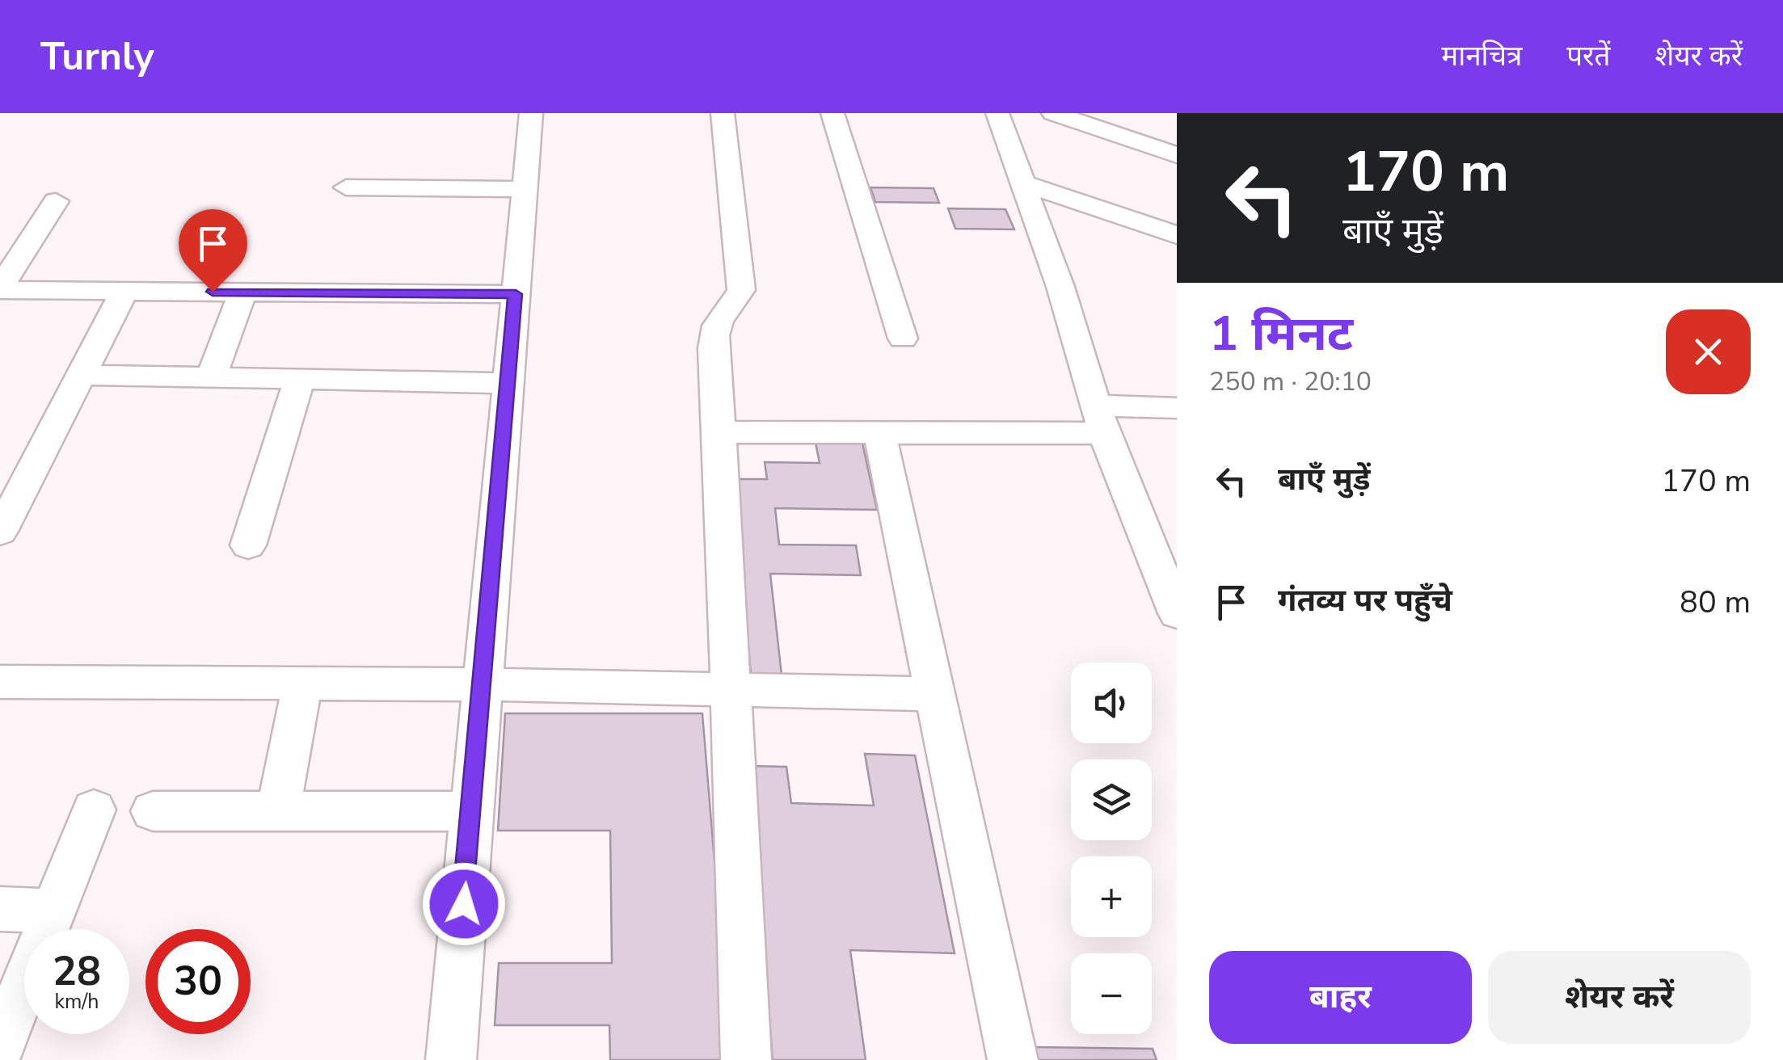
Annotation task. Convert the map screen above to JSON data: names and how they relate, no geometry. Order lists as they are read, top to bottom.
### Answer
{
  "page": {
    "header": "Turnly",
    "nav": ["मानचित्र", "परतें", "शेयर करें"],
    "turn": ["170 m", "बाएँ मुड़ें"],
    "heading": ["1 मिनट", "250 m · 20:10"],
    "list": [
      {
        "name": "बाएँ मुड़ें",
        "value": "170 m"
      },
      {
        "name": "गंतव्य पर पहुँचे",
        "value": "80 m"
      }
    ],
    "map_buttons": ["+", "−"],
    "speed": "28 km/h",
    "limit": "30",
    "buttons": ["बाहर", "शेयर करें"]
  }
}
